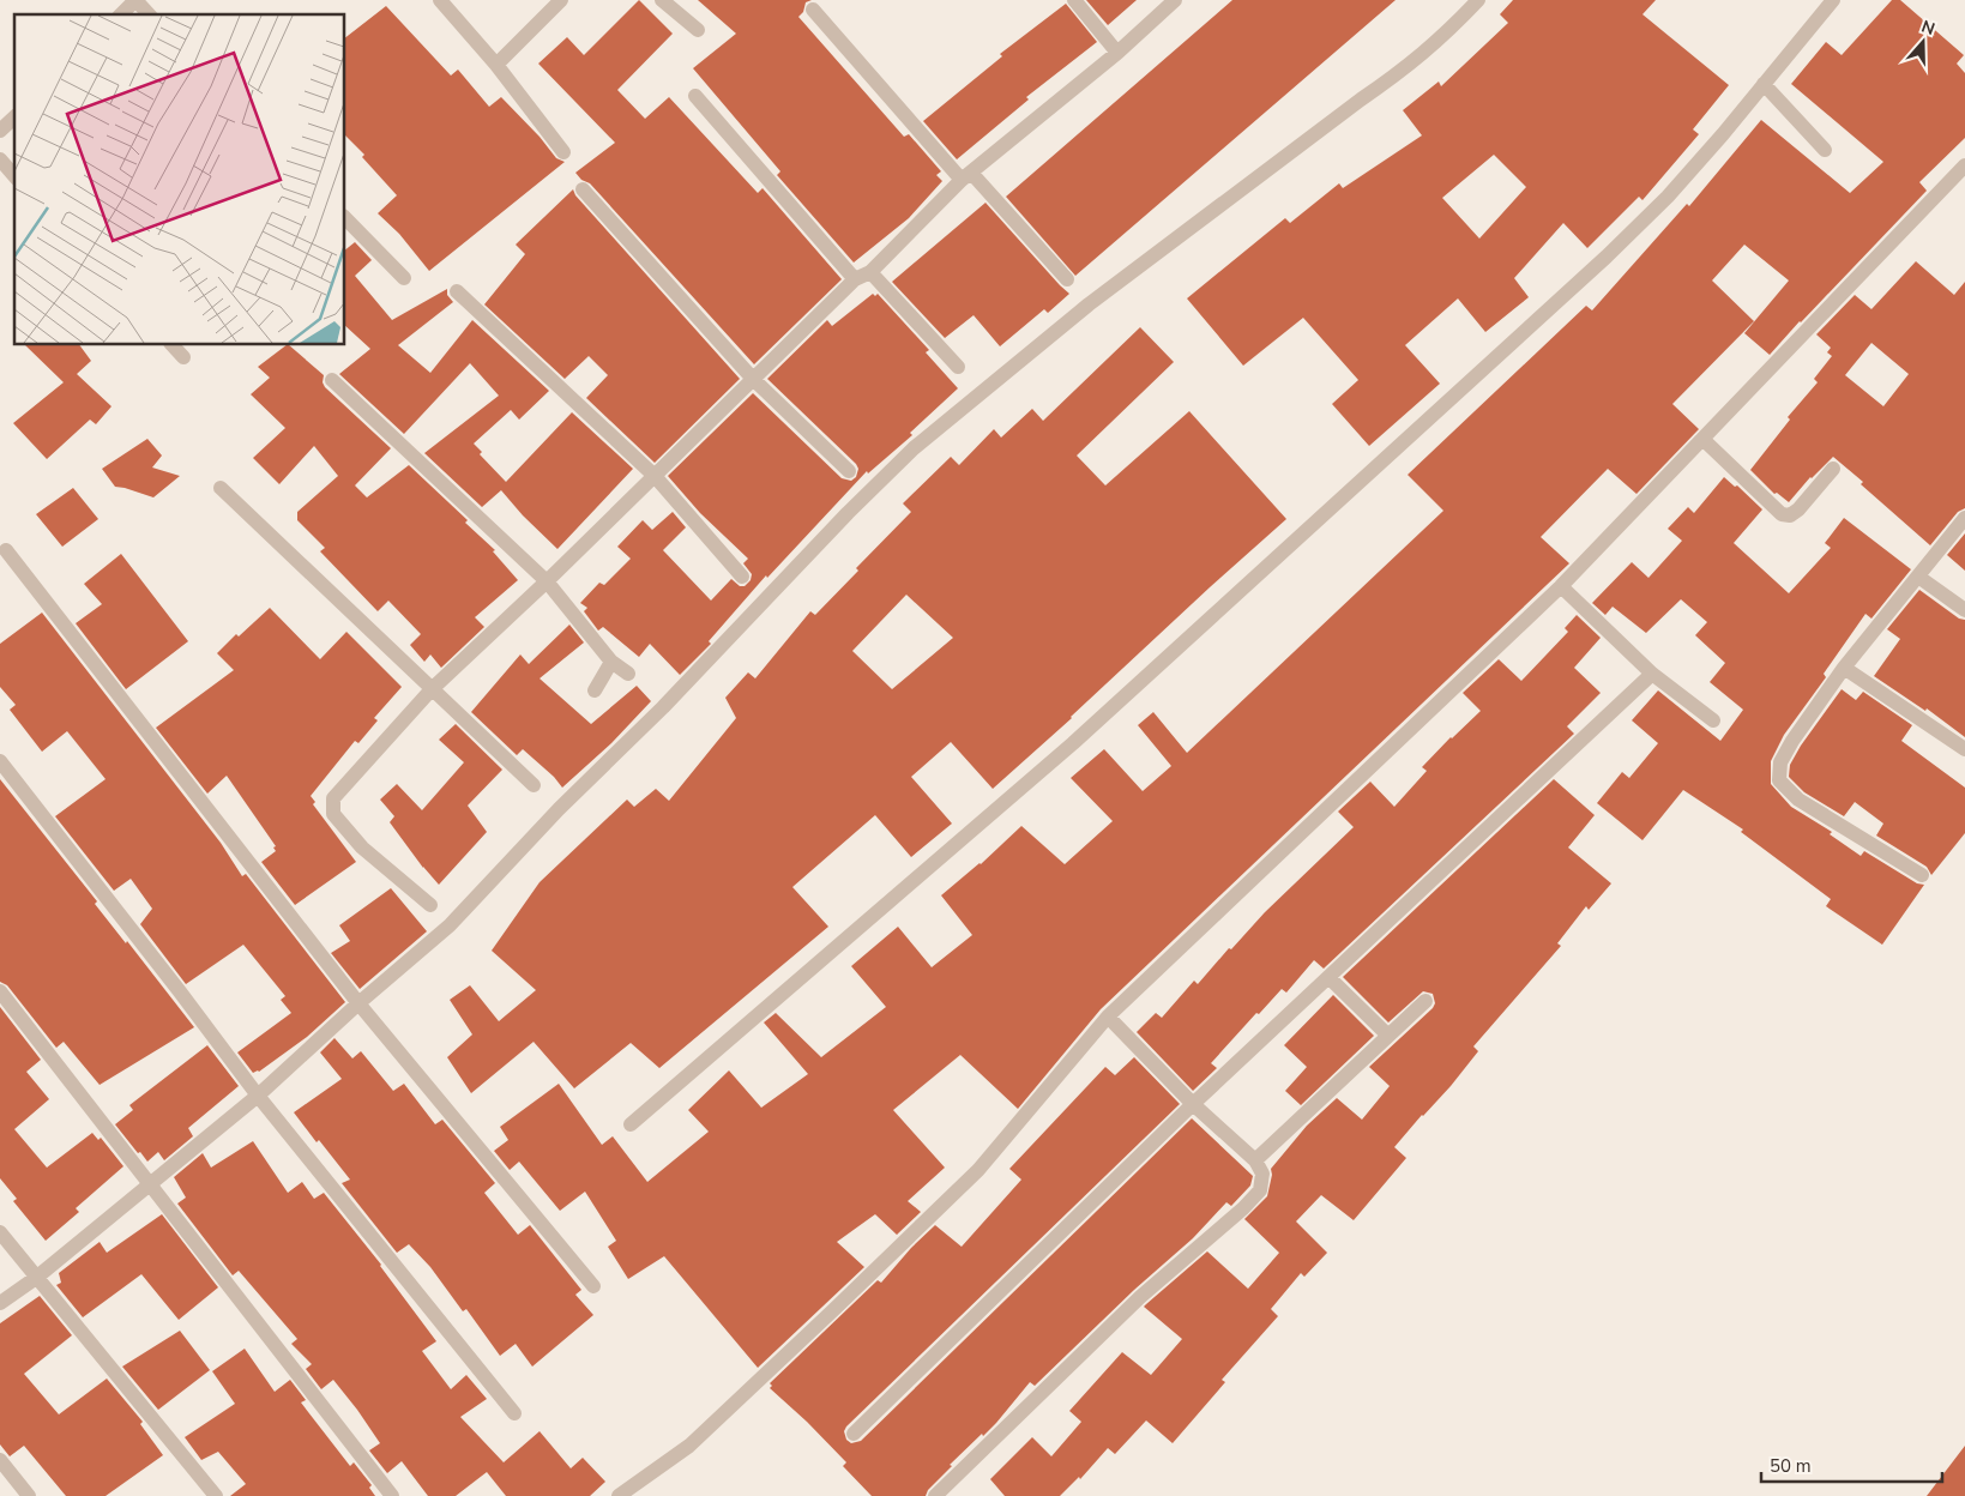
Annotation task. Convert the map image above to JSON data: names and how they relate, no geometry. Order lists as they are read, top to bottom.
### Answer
{
  "scale_bar": "50 m",
  "north": "top"
}
